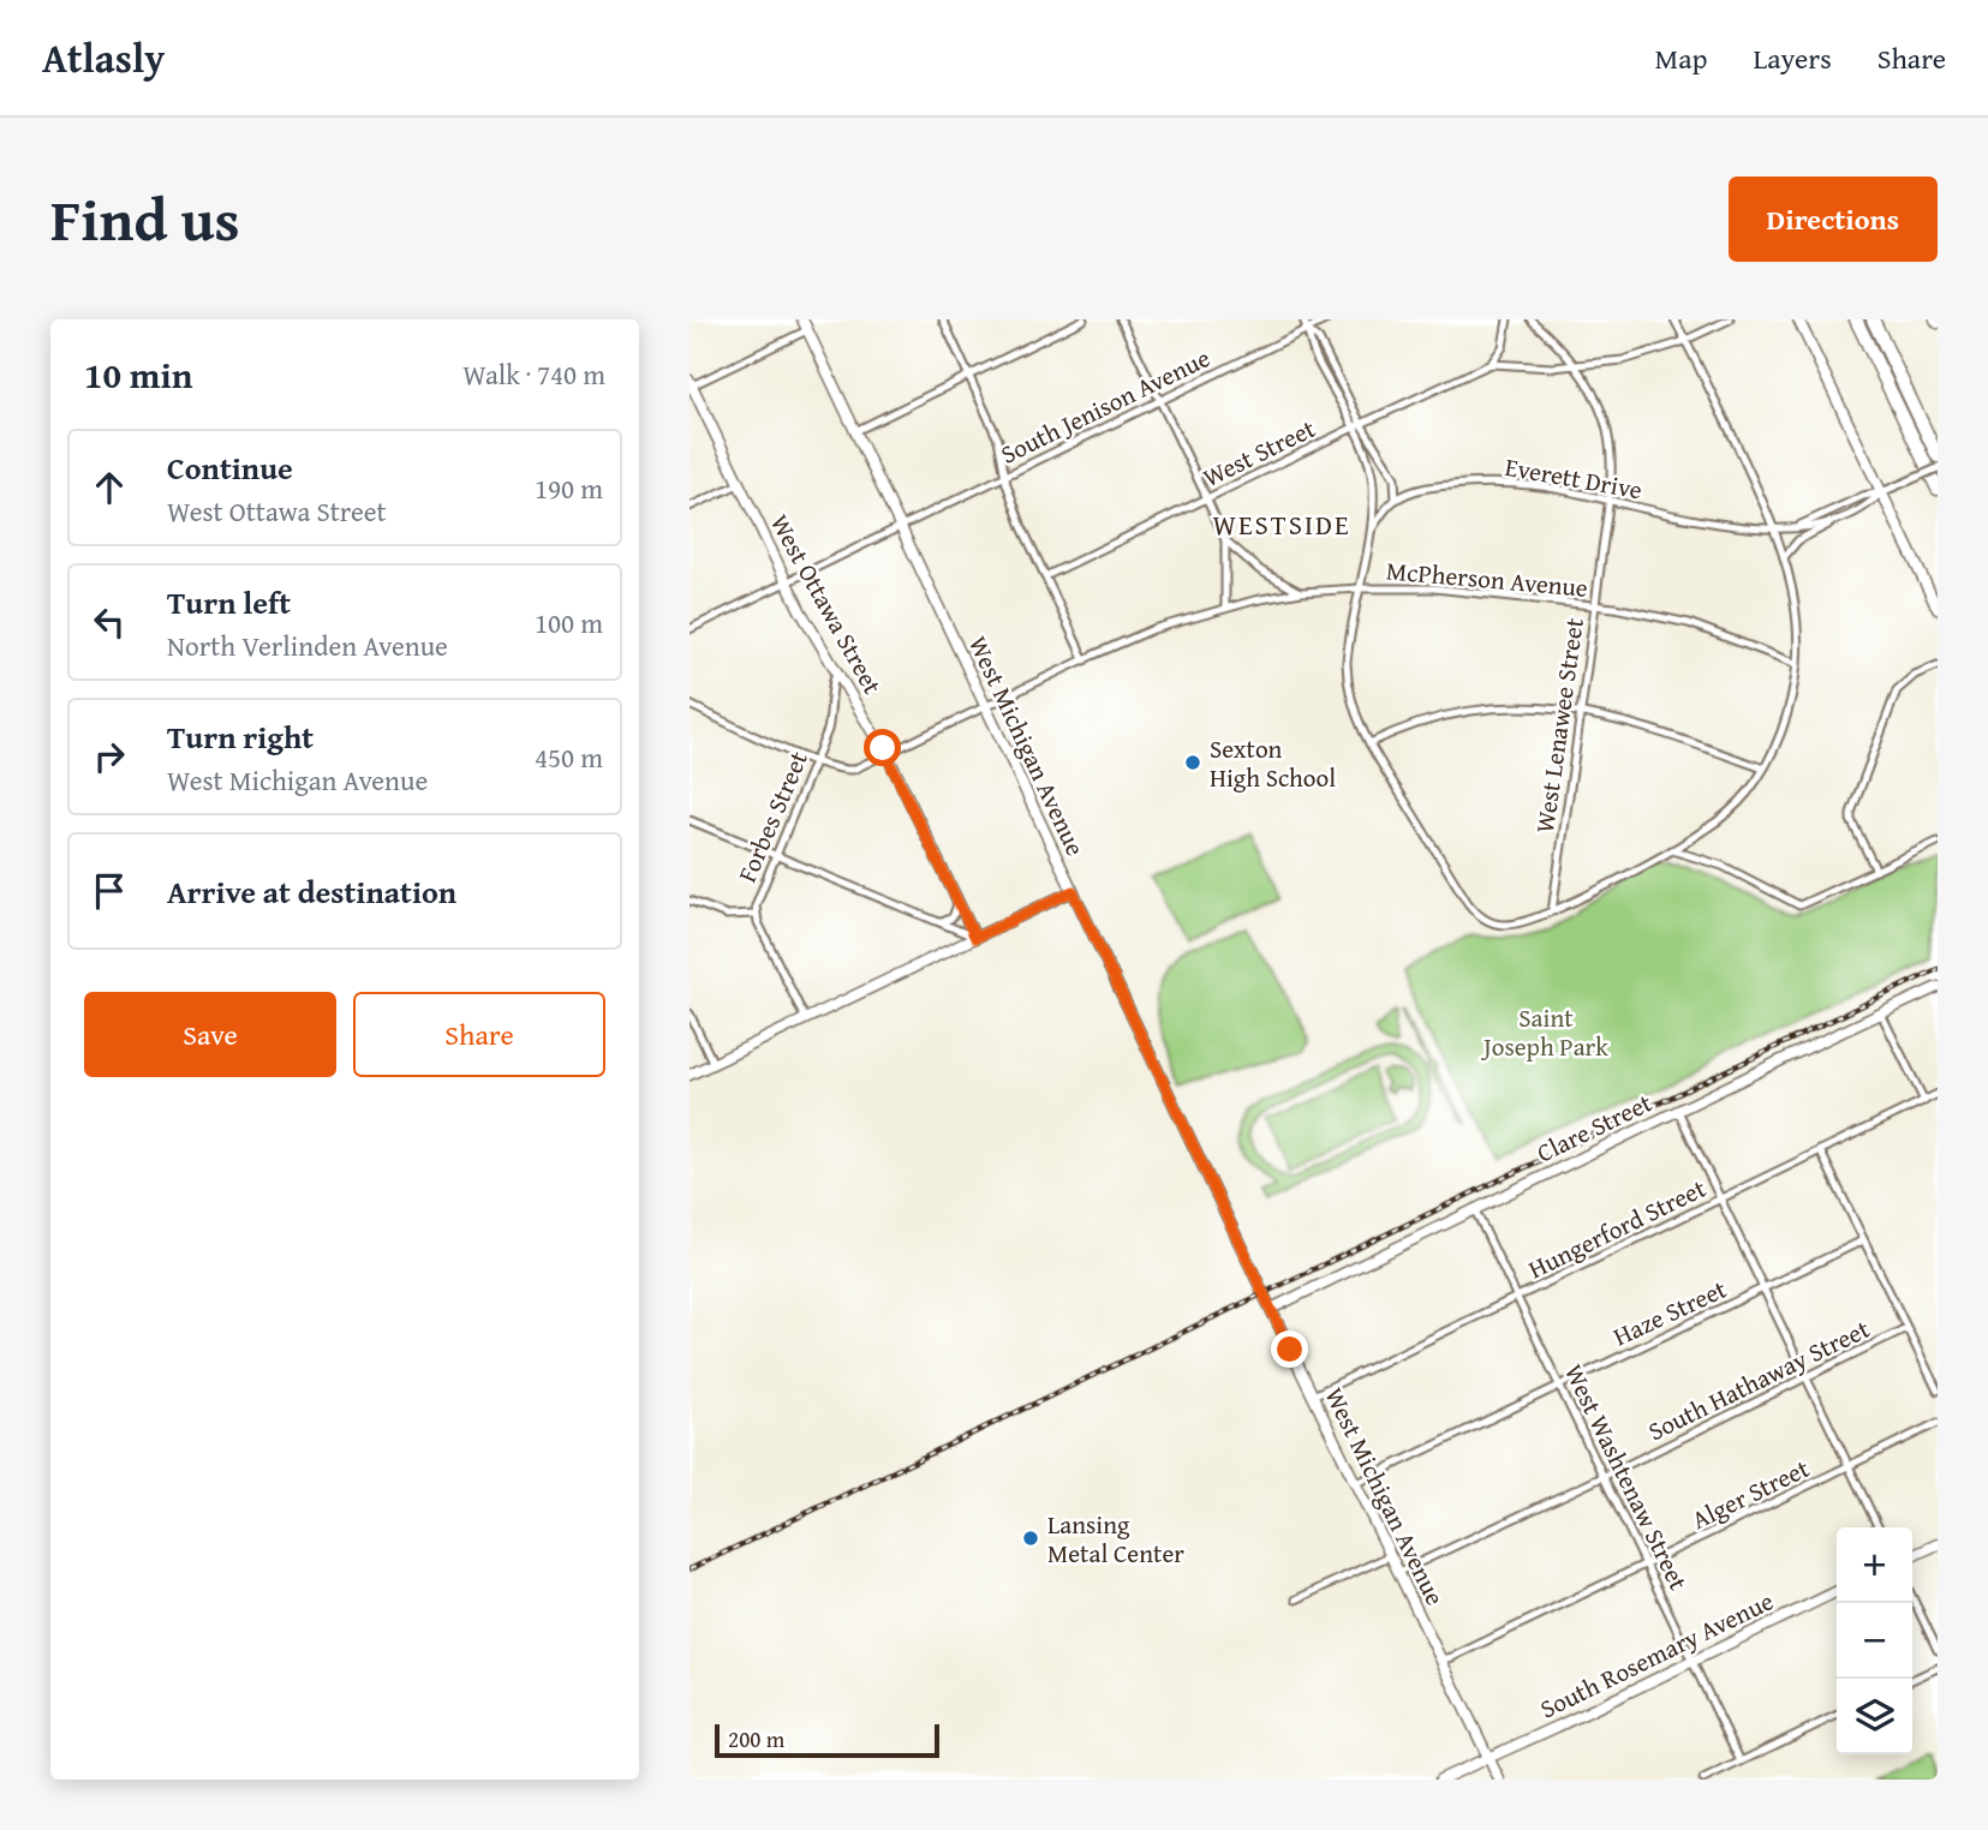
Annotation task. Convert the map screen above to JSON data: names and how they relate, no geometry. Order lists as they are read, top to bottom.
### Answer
{
  "streets": {
    "street": [
      "South Jenison Avenue",
      "West Street",
      "Everett Drive",
      "McPherson Avenue",
      "West Ottawa Street",
      "West Lenawee Street",
      "West Michigan Avenue",
      "Forbes Street",
      "Clare Street",
      "Hungerford Street",
      "Haze Street",
      "South Hathaway Street",
      "West Washtenaw Street",
      "Alger Street",
      "South Rosemary Avenue"
    ]
  },
  "crossings": [
    ["South Jenison Avenue", "West Ottawa Street"],
    ["South Jenison Avenue", "West Michigan Avenue"],
    ["West Street", "West Lenawee Street"],
    ["Everett Drive", "West Lenawee Street"],
    ["McPherson Avenue", "West Ottawa Street"],
    ["McPherson Avenue", "West Lenawee Street"],
    ["McPherson Avenue", "West Michigan Avenue"],
    ["McPherson Avenue", "Forbes Street"],
    ["West Ottawa Street", "Forbes Street"],
    ["West Michigan Avenue", "Clare Street"],
    ["West Michigan Avenue", "Hungerford Street"],
    ["West Michigan Avenue", "Haze Street"],
    ["West Michigan Avenue", "South Hathaway Street"],
    ["West Michigan Avenue", "Alger Street"],
    ["West Michigan Avenue", "South Rosemary Avenue"],
    ["Clare Street", "West Washtenaw Street"],
    ["Hungerford Street", "West Washtenaw Street"],
    ["Haze Street", "West Washtenaw Street"],
    ["South Hathaway Street", "West Washtenaw Street"],
    ["West Washtenaw Street", "Alger Street"],
    ["West Washtenaw Street", "South Rosemary Avenue"]
  ],
  "districts": ["WESTSIDE"],
  "parks": ["Saint Joseph Park"],
  "places": ["Sexton High School", "Lansing Metal Center"],
  "scale_bar": "200 m",
  "page": {
    "header": "Atlasly",
    "nav": ["Map", "Layers", "Share"],
    "title": "Find us",
    "buttons": [
      "Directions",
      ["Save", "Share"]
    ],
    "heading": ["10 min", "Walk · 740 m"],
    "list": [
      ["Continue", "West Ottawa Street", "190 m"],
      ["Turn left", "North Verlinden Avenue", "100 m"],
      ["Turn right", "West Michigan Avenue", "450 m"],
      "Arrive at destination"
    ],
    "map_buttons": ["+", "−"],
    "scale": "200 m"
  }
}
